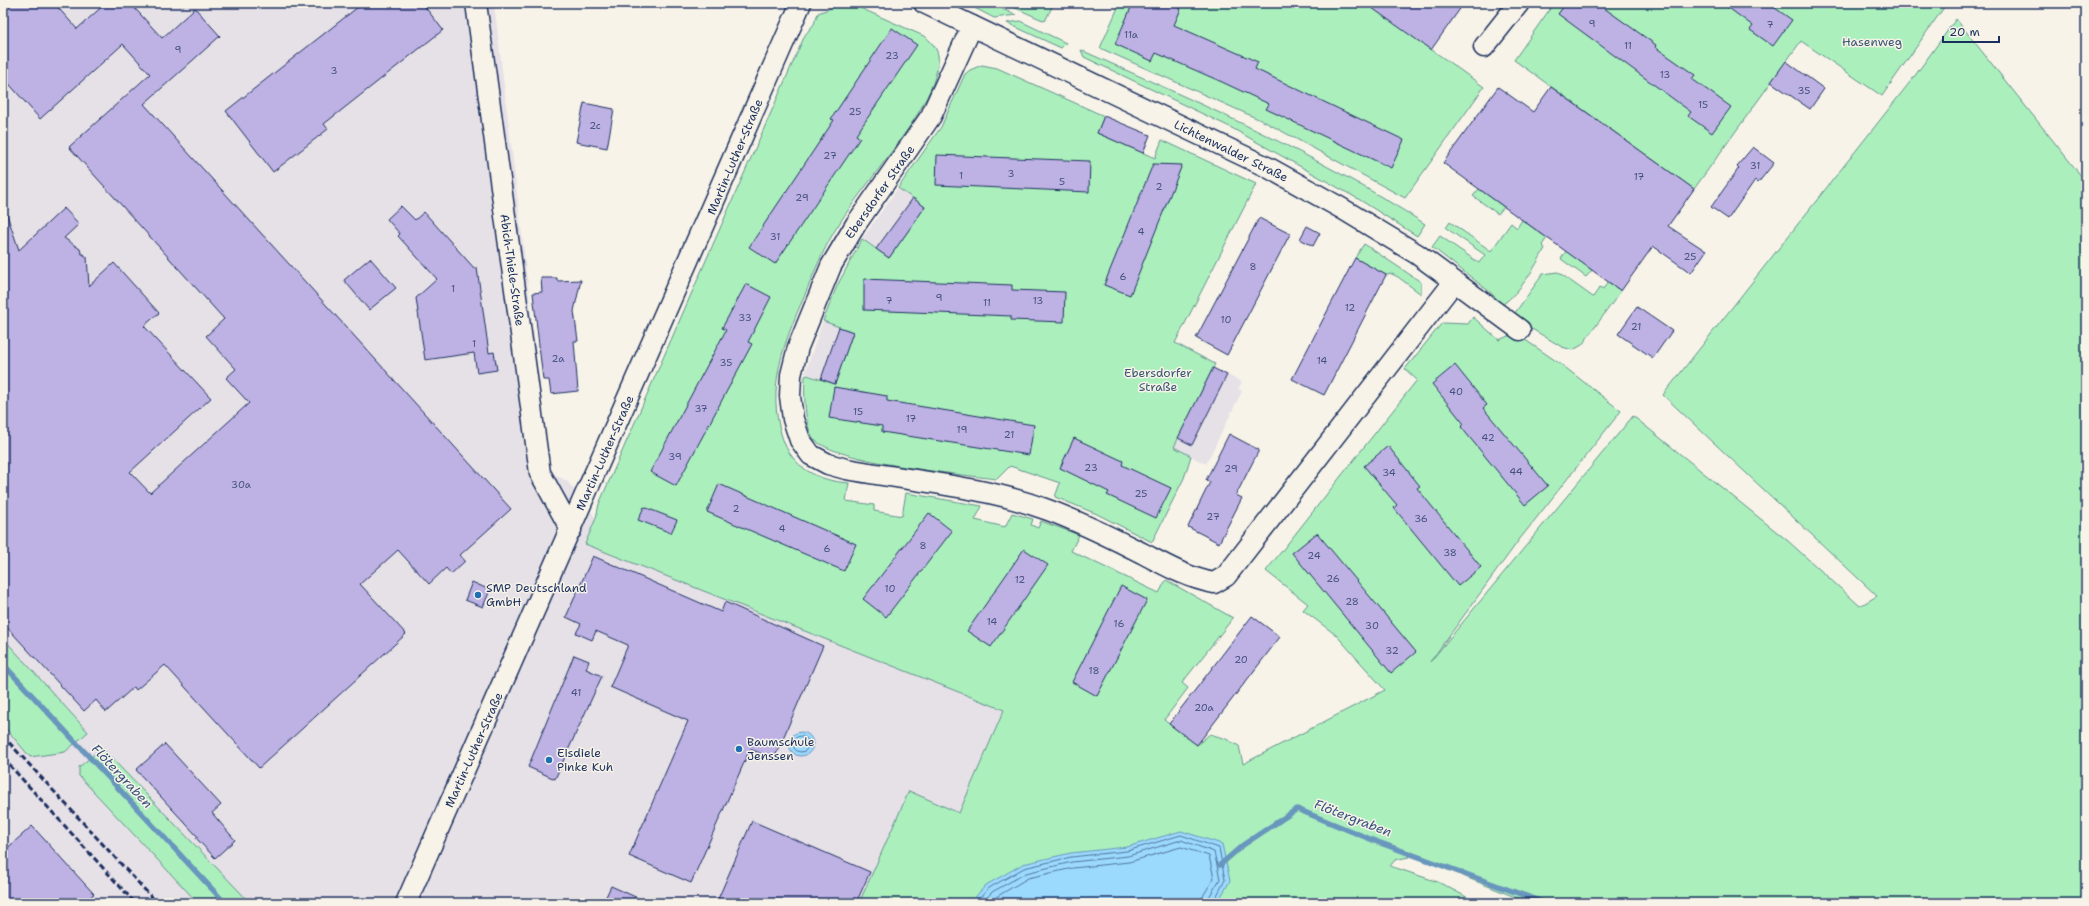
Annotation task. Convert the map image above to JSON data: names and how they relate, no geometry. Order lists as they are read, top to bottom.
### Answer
{
  "streets": {
    "street": [
      "Lichtenwalder Straße",
      "Martin-Luther-Straße",
      "Ebersdorfer Straße",
      "Abich-Thiele-Straße"
    ]
  },
  "crossings": [
    ["Lichtenwalder Straße", "Ebersdorfer Straße"],
    ["Martin-Luther-Straße", "Abich-Thiele-Straße"]
  ],
  "water": ["Flötergraben"],
  "parks": ["Hasenweg", "Ebersdorfer Straße"],
  "places": ["SMP Deutschland GmbH", "Baumschule Jenssen", "Eisdiele Pinke Kuh"],
  "house_numbers": [
    "9",
    "7",
    "11a",
    "11",
    "9",
    "23",
    "3",
    "13",
    "35",
    "15",
    "25",
    "2c",
    "27",
    "31",
    "3",
    "1",
    "17",
    "5",
    "2",
    "29",
    "4",
    "31",
    "25",
    "8",
    "6",
    "1",
    "9",
    "7",
    "13",
    "11",
    "12",
    "33",
    "10",
    "21",
    "1",
    "2a",
    "14",
    "35",
    "40",
    "37",
    "15",
    "17",
    "19",
    "21",
    "42",
    "39",
    "23",
    "29",
    "44",
    "34",
    "30a",
    "25",
    "2",
    "27",
    "36",
    "4",
    "8",
    "6",
    "38",
    "24",
    "26",
    "12",
    "10",
    "28",
    "14",
    "16",
    "30",
    "32",
    "20",
    "18",
    "41",
    "20a"
  ],
  "scale_bar": "20 m"
}
